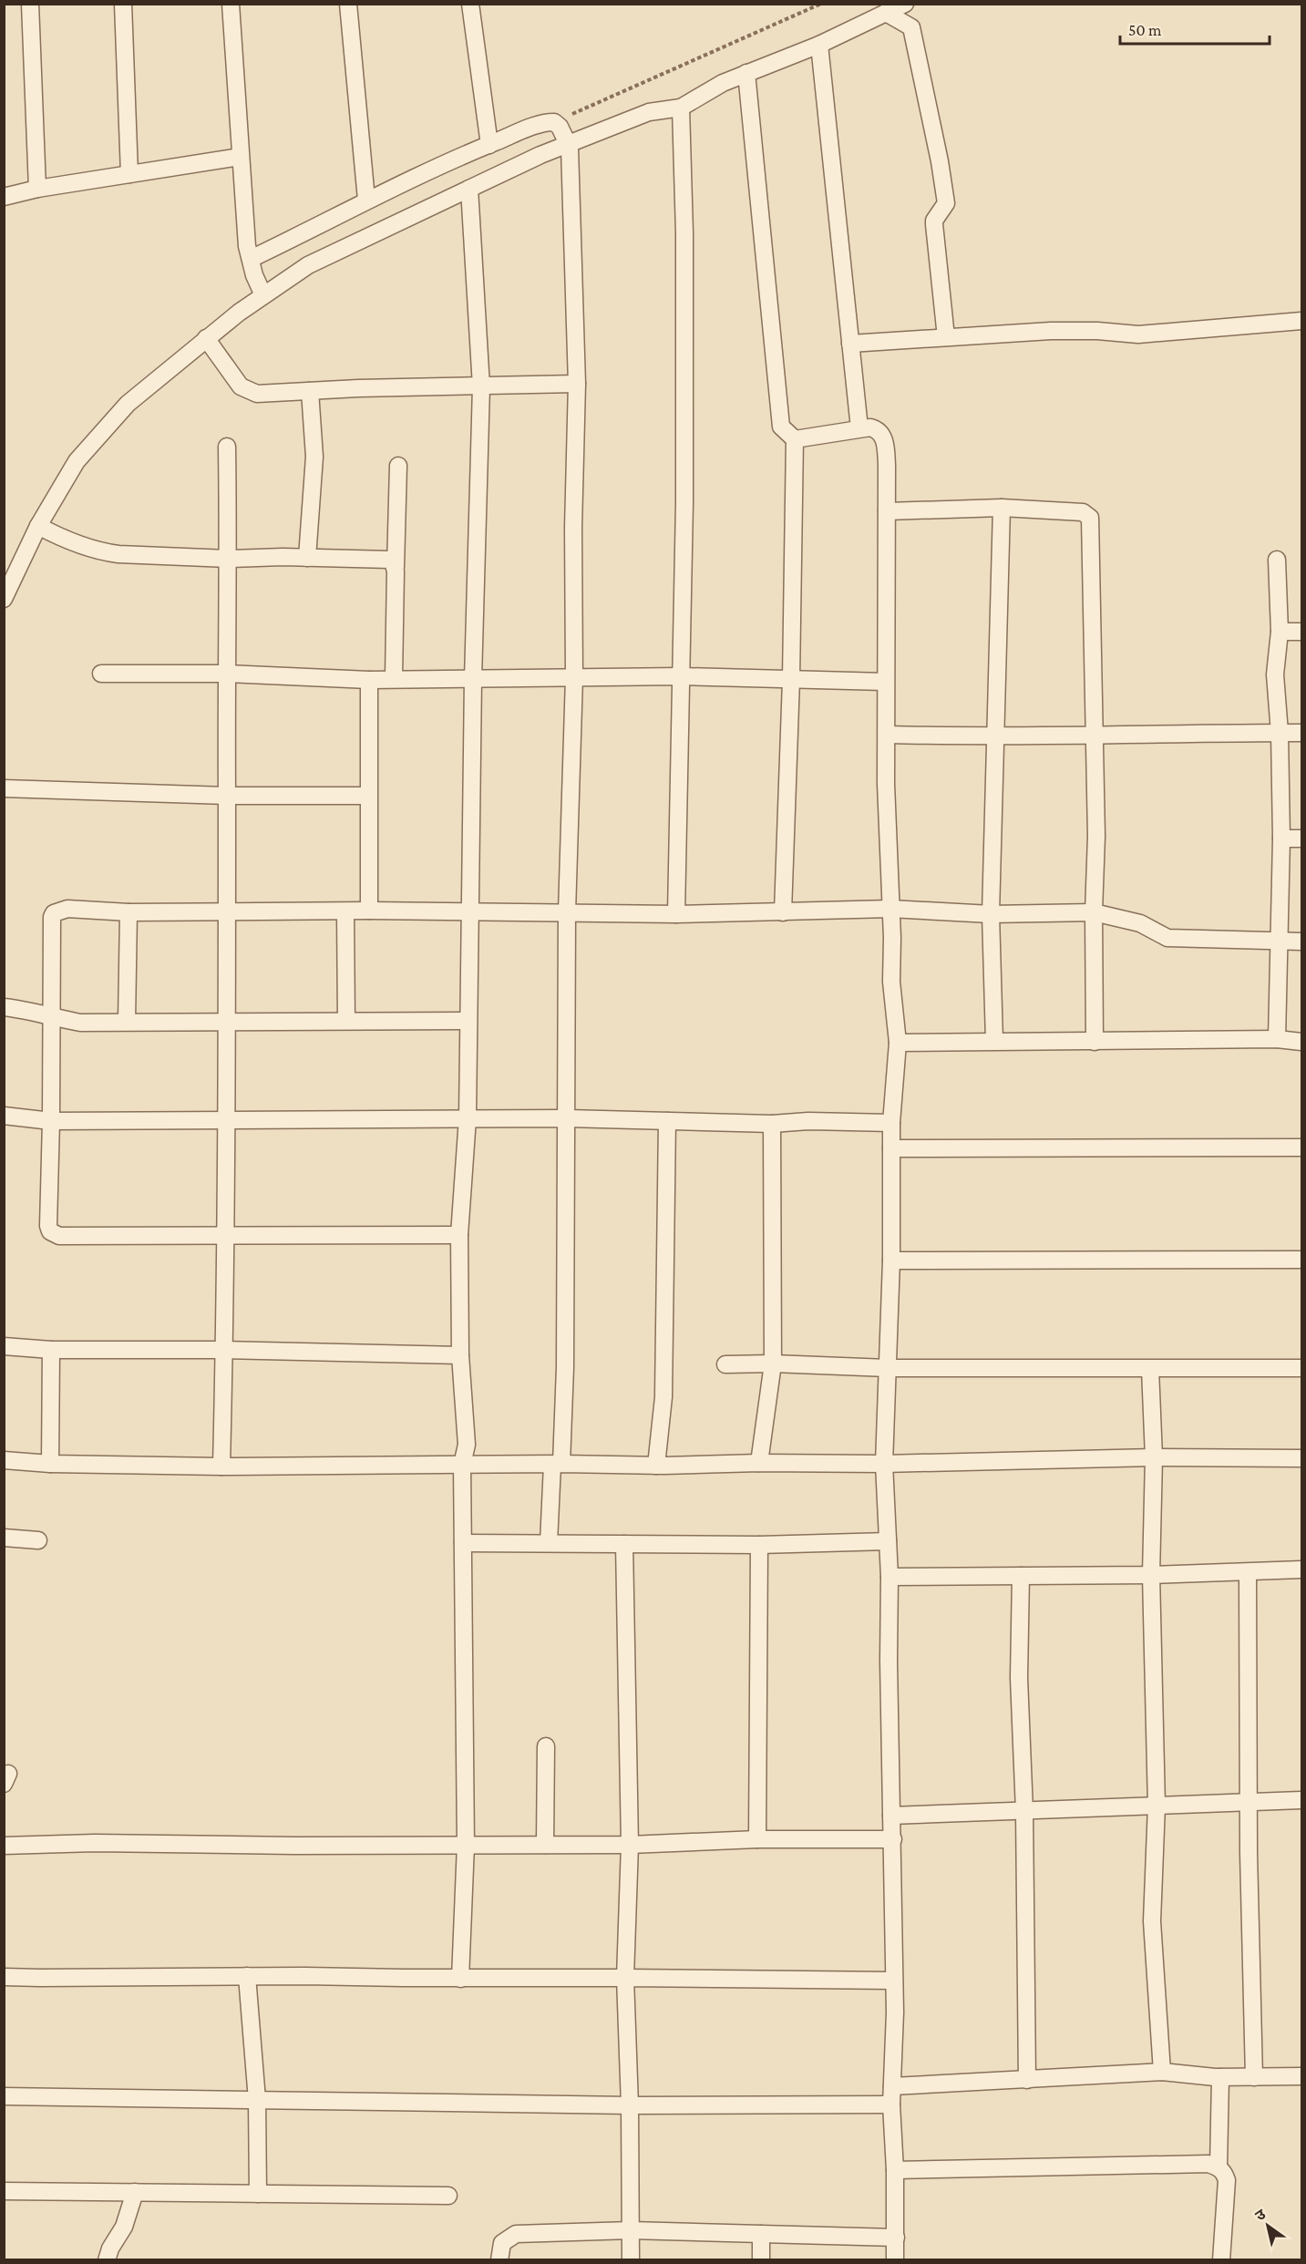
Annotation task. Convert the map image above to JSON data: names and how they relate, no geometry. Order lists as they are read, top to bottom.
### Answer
{
  "scale_bar": "50 m",
  "north": "top left"
}
